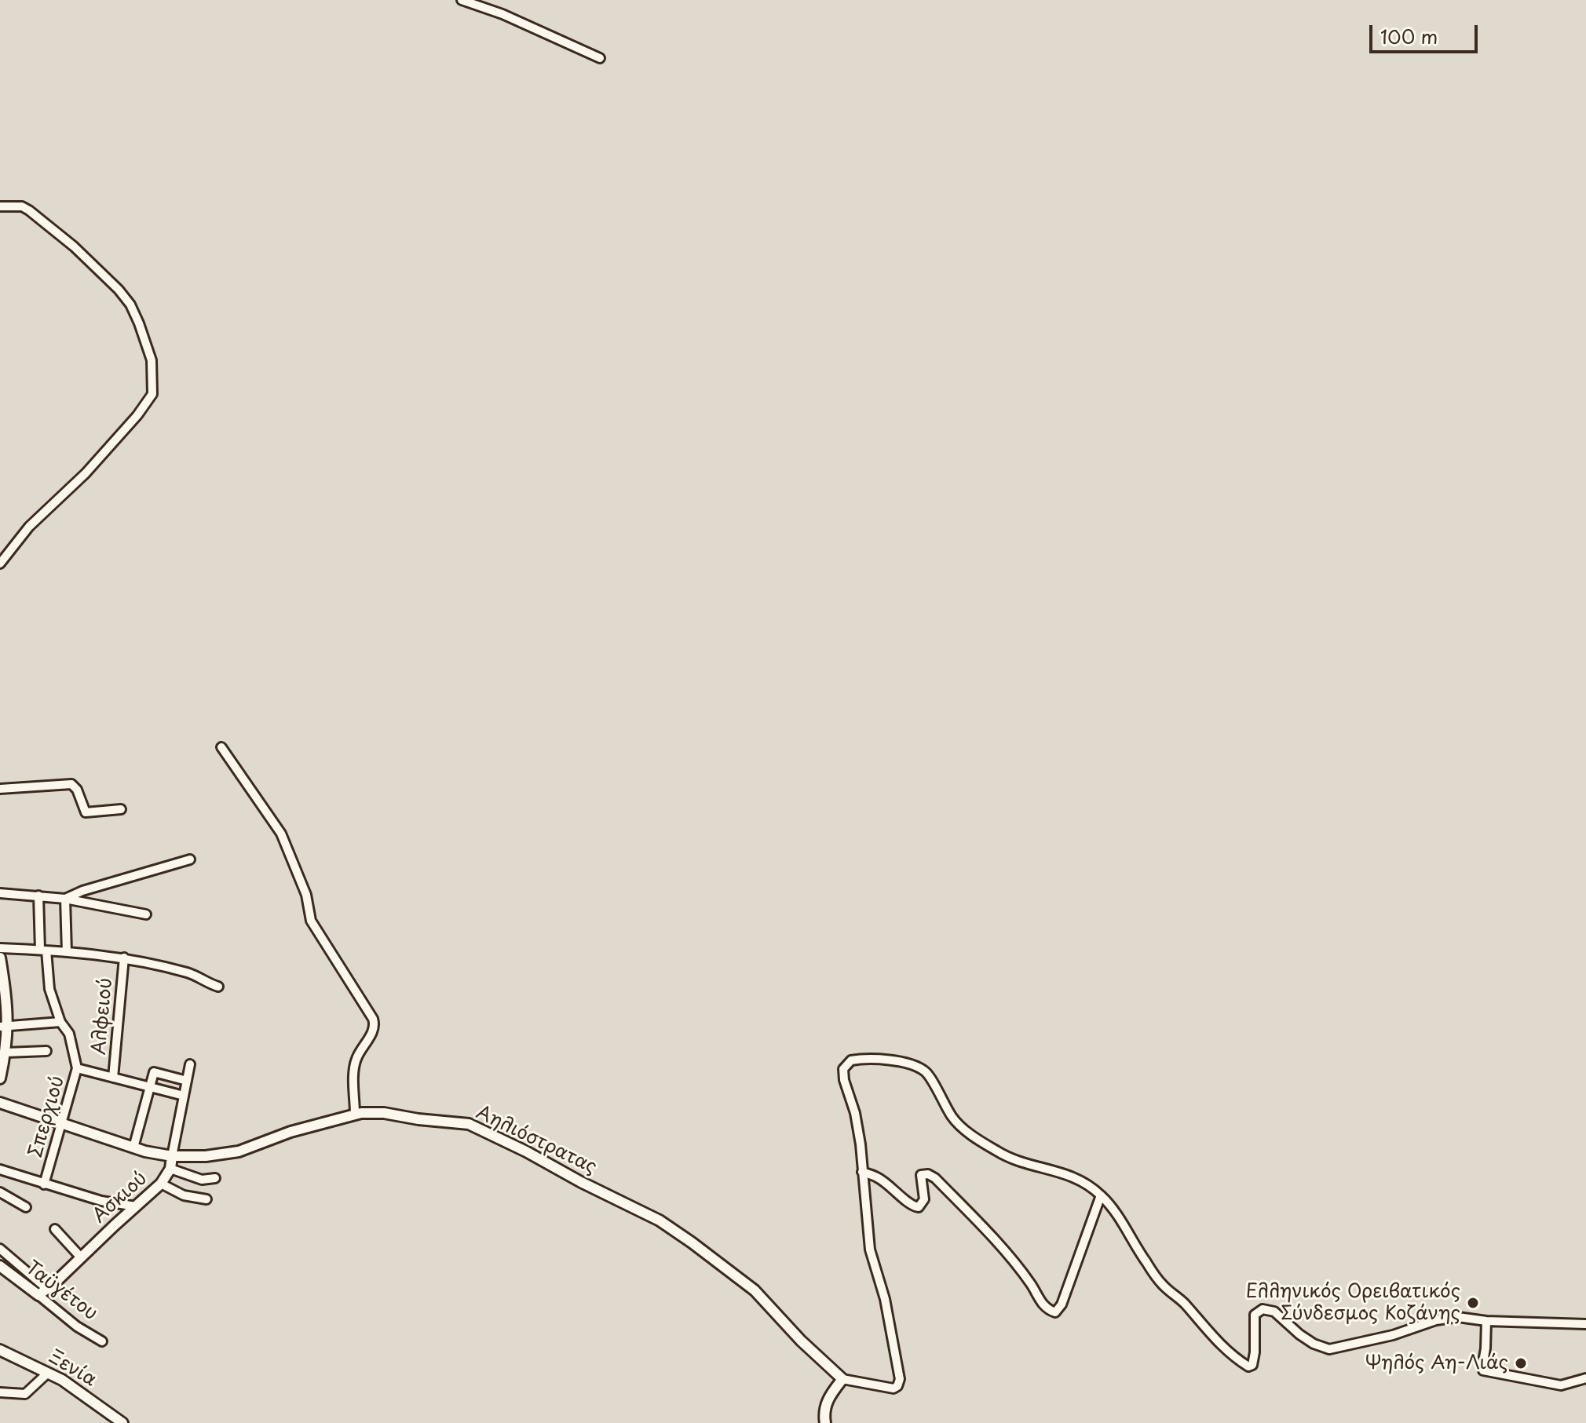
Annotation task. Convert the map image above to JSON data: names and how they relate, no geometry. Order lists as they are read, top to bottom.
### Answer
{
  "streets": {
    "street": [
      "Αλφειού",
      "Σπερχιού",
      "Αηλιόστρατας",
      "Ασκιού",
      "Ταϋγέτου",
      "Ξενία"
    ]
  },
  "crossings": [
    ["Σπερχιού", "Αηλιόστρατας"],
    ["Αηλιόστρατας", "Ασκιού"],
    ["Ασκιού", "Ταϋγέτου"]
  ],
  "places": ["Ελληνικός Ορειβατικός Σύνδεσμος Κοζάνης", "Ψηλός Αη-Λιάς"],
  "scale_bar": "100 m"
}
